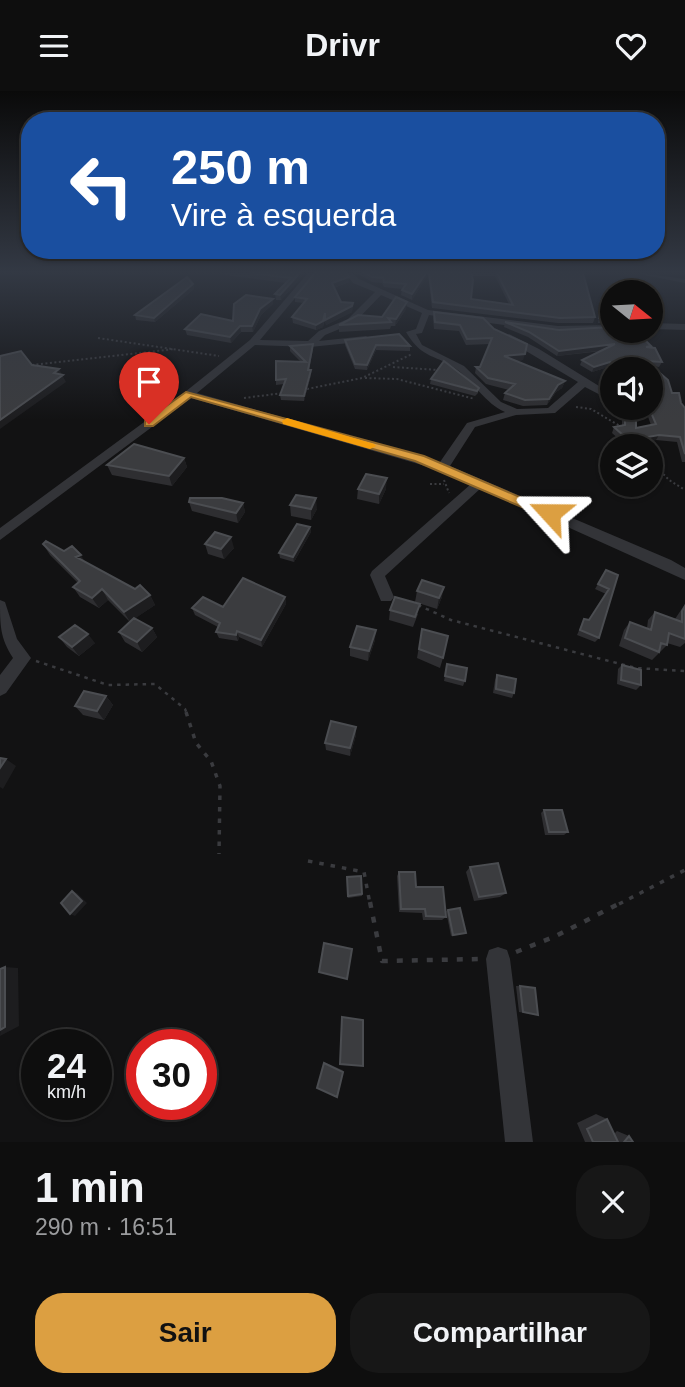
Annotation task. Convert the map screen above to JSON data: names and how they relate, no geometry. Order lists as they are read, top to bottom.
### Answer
{
  "north": "right",
  "page": {
    "header": "Drivr",
    "turn": ["250 m", "Vire à esquerda"],
    "speed": "24 km/h",
    "limit": "30",
    "heading": ["1 min", "290 m · 16:51"],
    "buttons": ["Sair", "Compartilhar"]
  }
}
